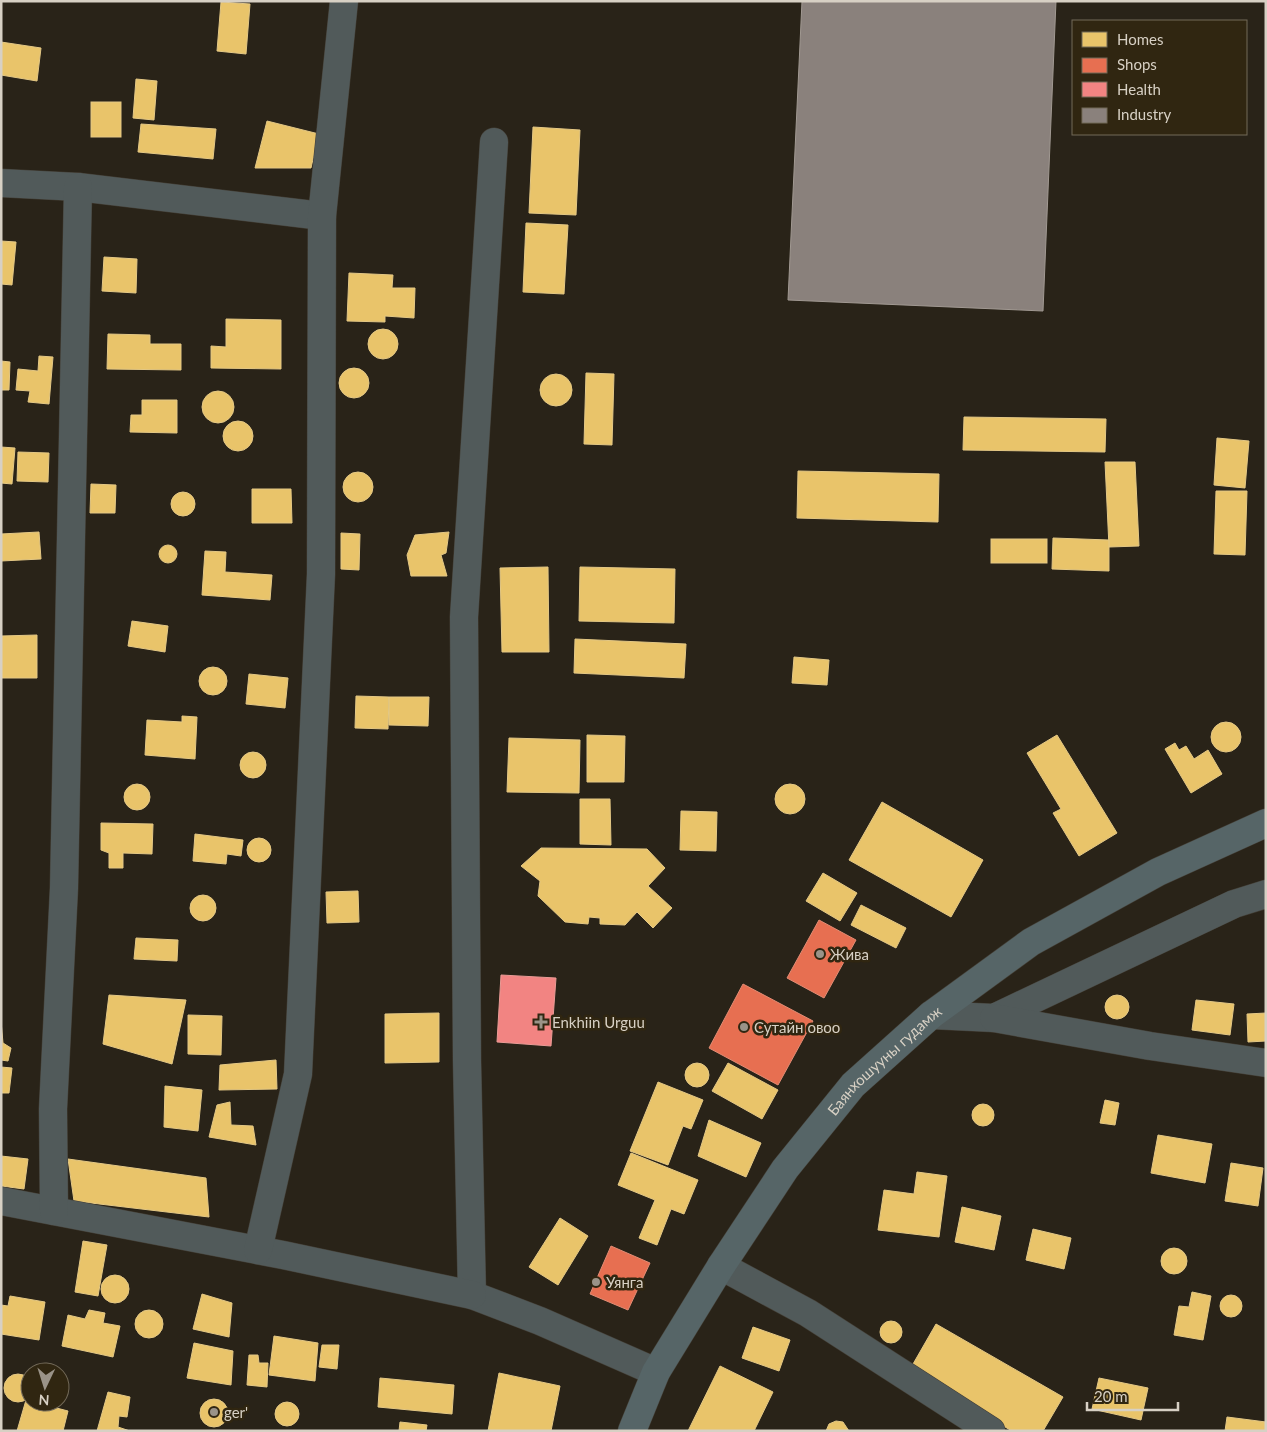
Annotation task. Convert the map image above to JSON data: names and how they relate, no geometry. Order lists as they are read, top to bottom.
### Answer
{
  "streets": {
    "main road": ["Баянхошууны гудамж"]
  },
  "places": {
    "other": [
      "Жива",
      "Сутайн овоо",
      "Уянга",
      "ger'"
    ],
    "health": ["Enkhiin Urguu"]
  },
  "legend": [
    "Homes",
    "Shops",
    "Health",
    "Industry"
  ],
  "scale_bar": "20 m",
  "north": "bottom"
}
